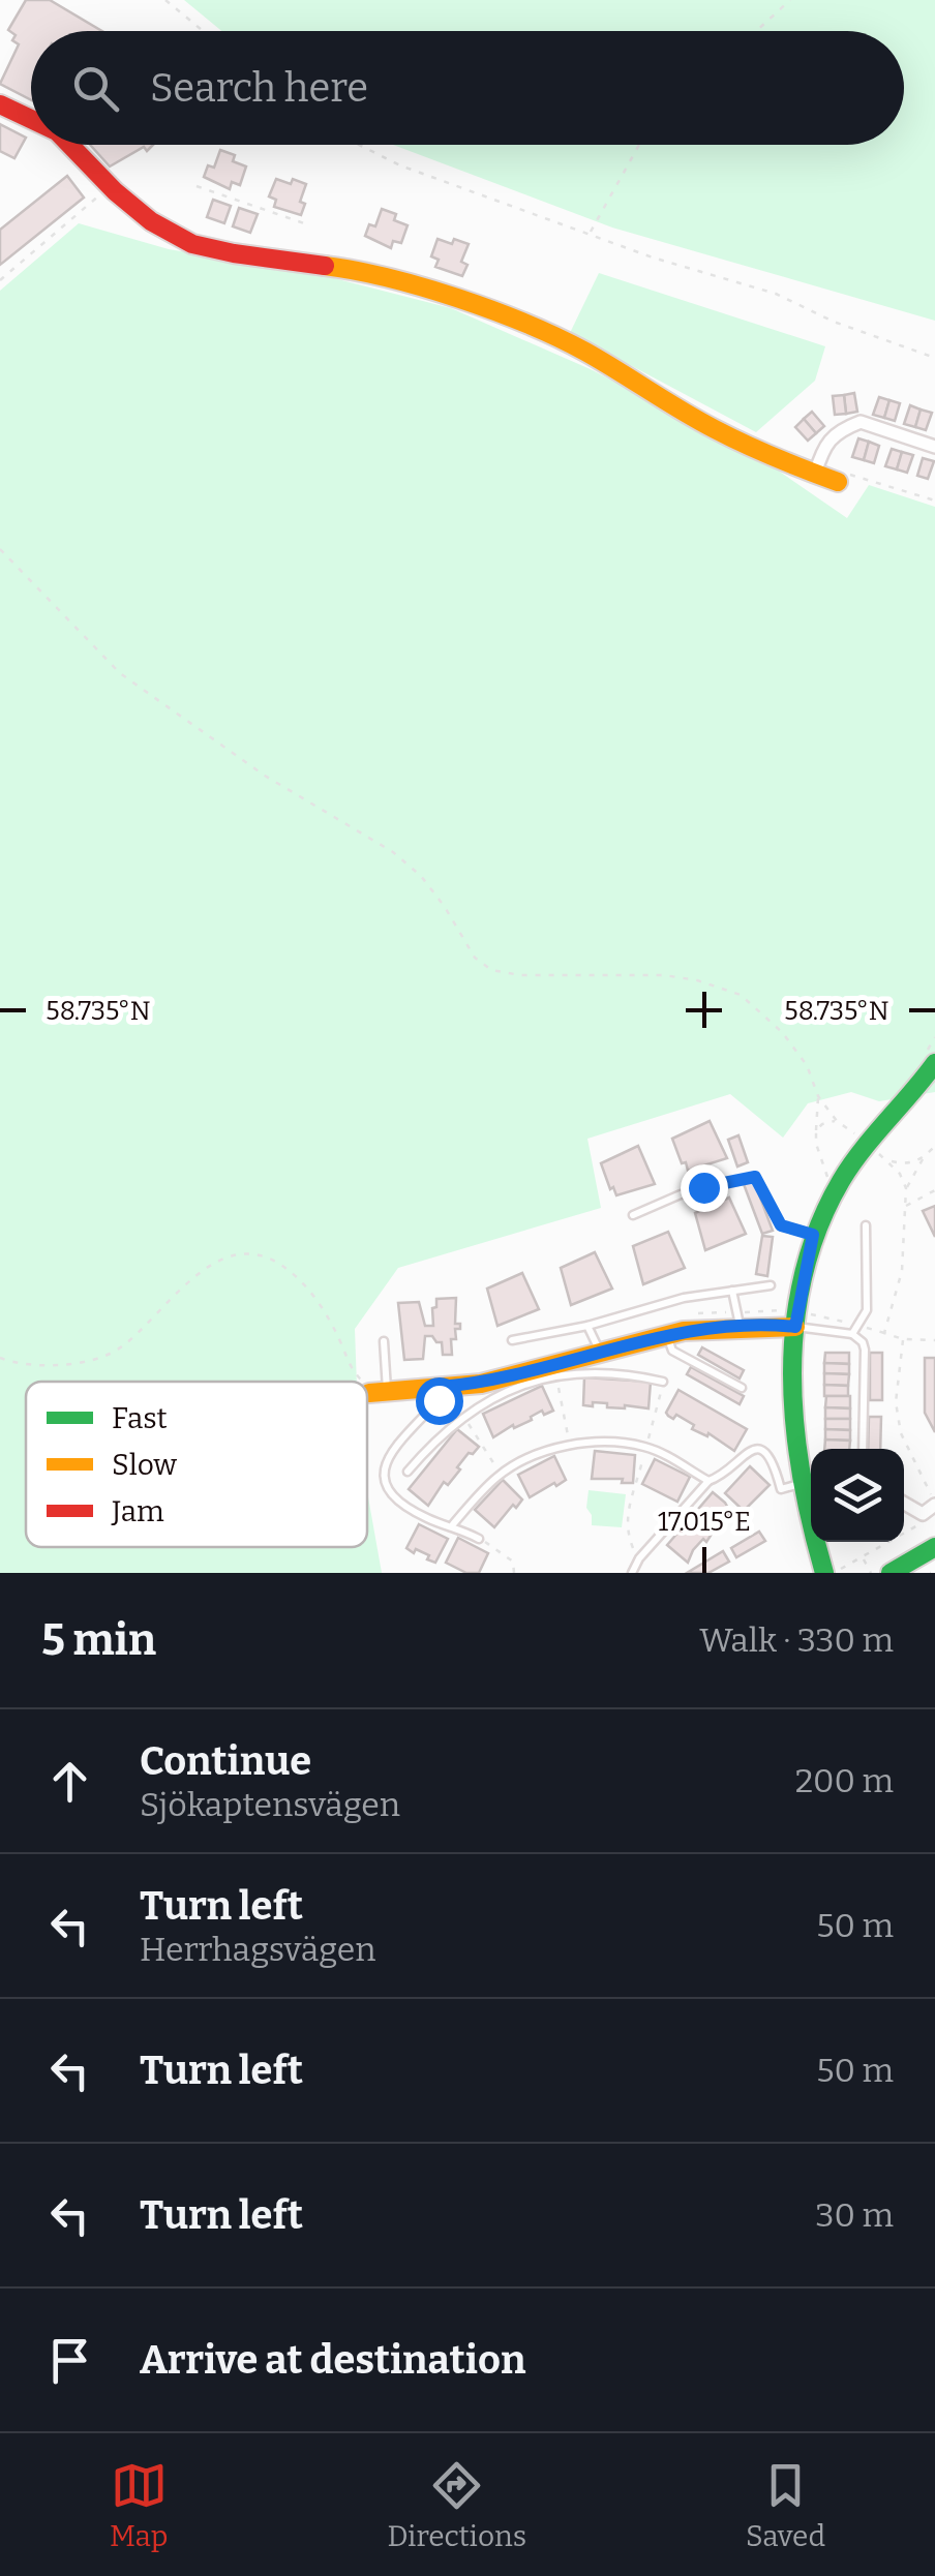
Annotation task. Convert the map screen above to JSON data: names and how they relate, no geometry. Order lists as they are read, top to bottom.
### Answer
{
  "legend": ["Fast", "Slow", "Jam"],
  "page": {
    "search": "Search here",
    "heading": ["5 min", "Walk · 330 m"],
    "list": [
      ["Continue", "Sjökaptensvägen", "200 m"],
      ["Turn left", "Herrhagsvägen", "50 m"],
      ["Turn left", "50 m"],
      ["Turn left", "30 m"],
      "Arrive at destination"
    ],
    "nav": ["Map", "Directions", "Saved"]
  },
  "coordinates": ["58.735°N", "17.015°E"]
}
